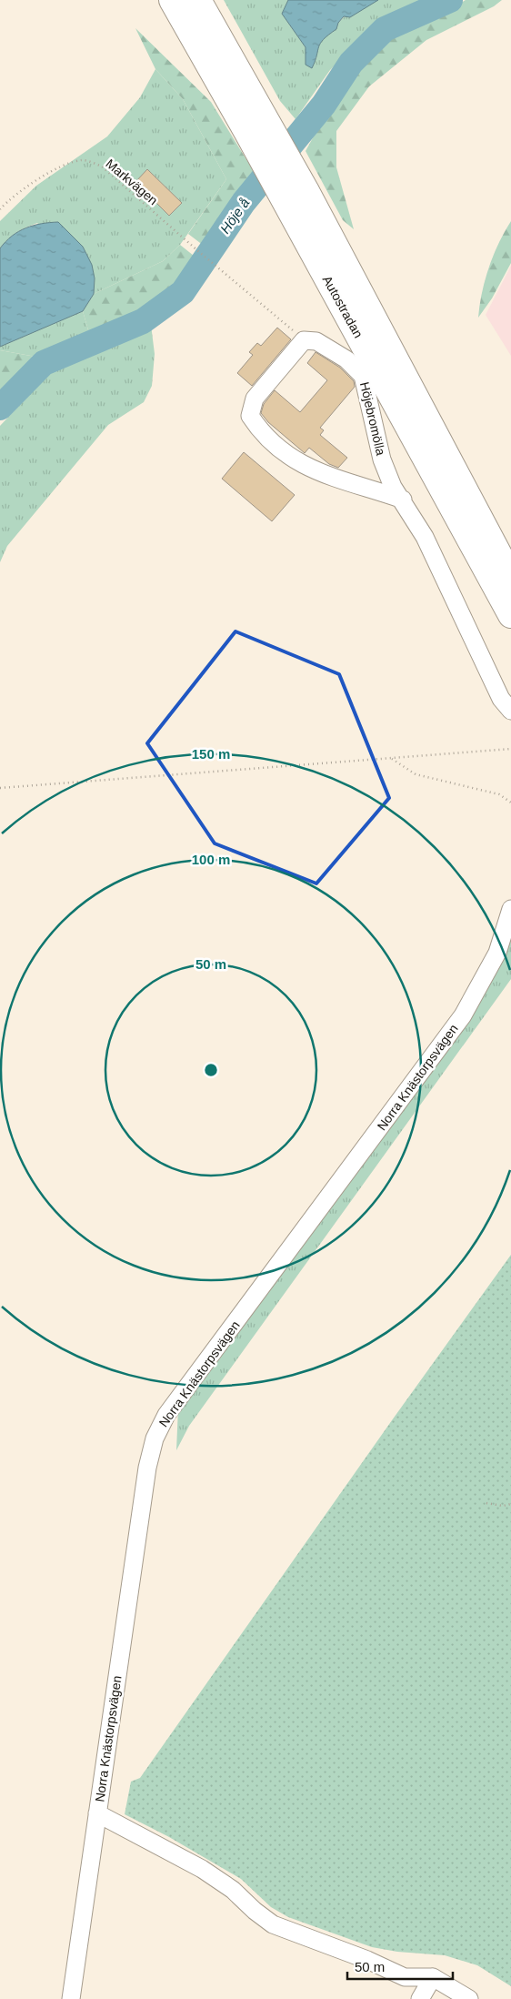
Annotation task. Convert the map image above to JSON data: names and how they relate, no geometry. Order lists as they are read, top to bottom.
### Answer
{
  "streets": {
    "highway": ["Autostradan"],
    "street": ["Höjebromölla", "Norra Knästorpsvägen"],
    "path": ["Markvägen"]
  },
  "crossings": [
    ["Markvägen", "Höjebromölla"]
  ],
  "water": ["Höje å"],
  "scale_bar": "50 m",
  "rings": ["150 m", "100 m", "50 m"]
}
